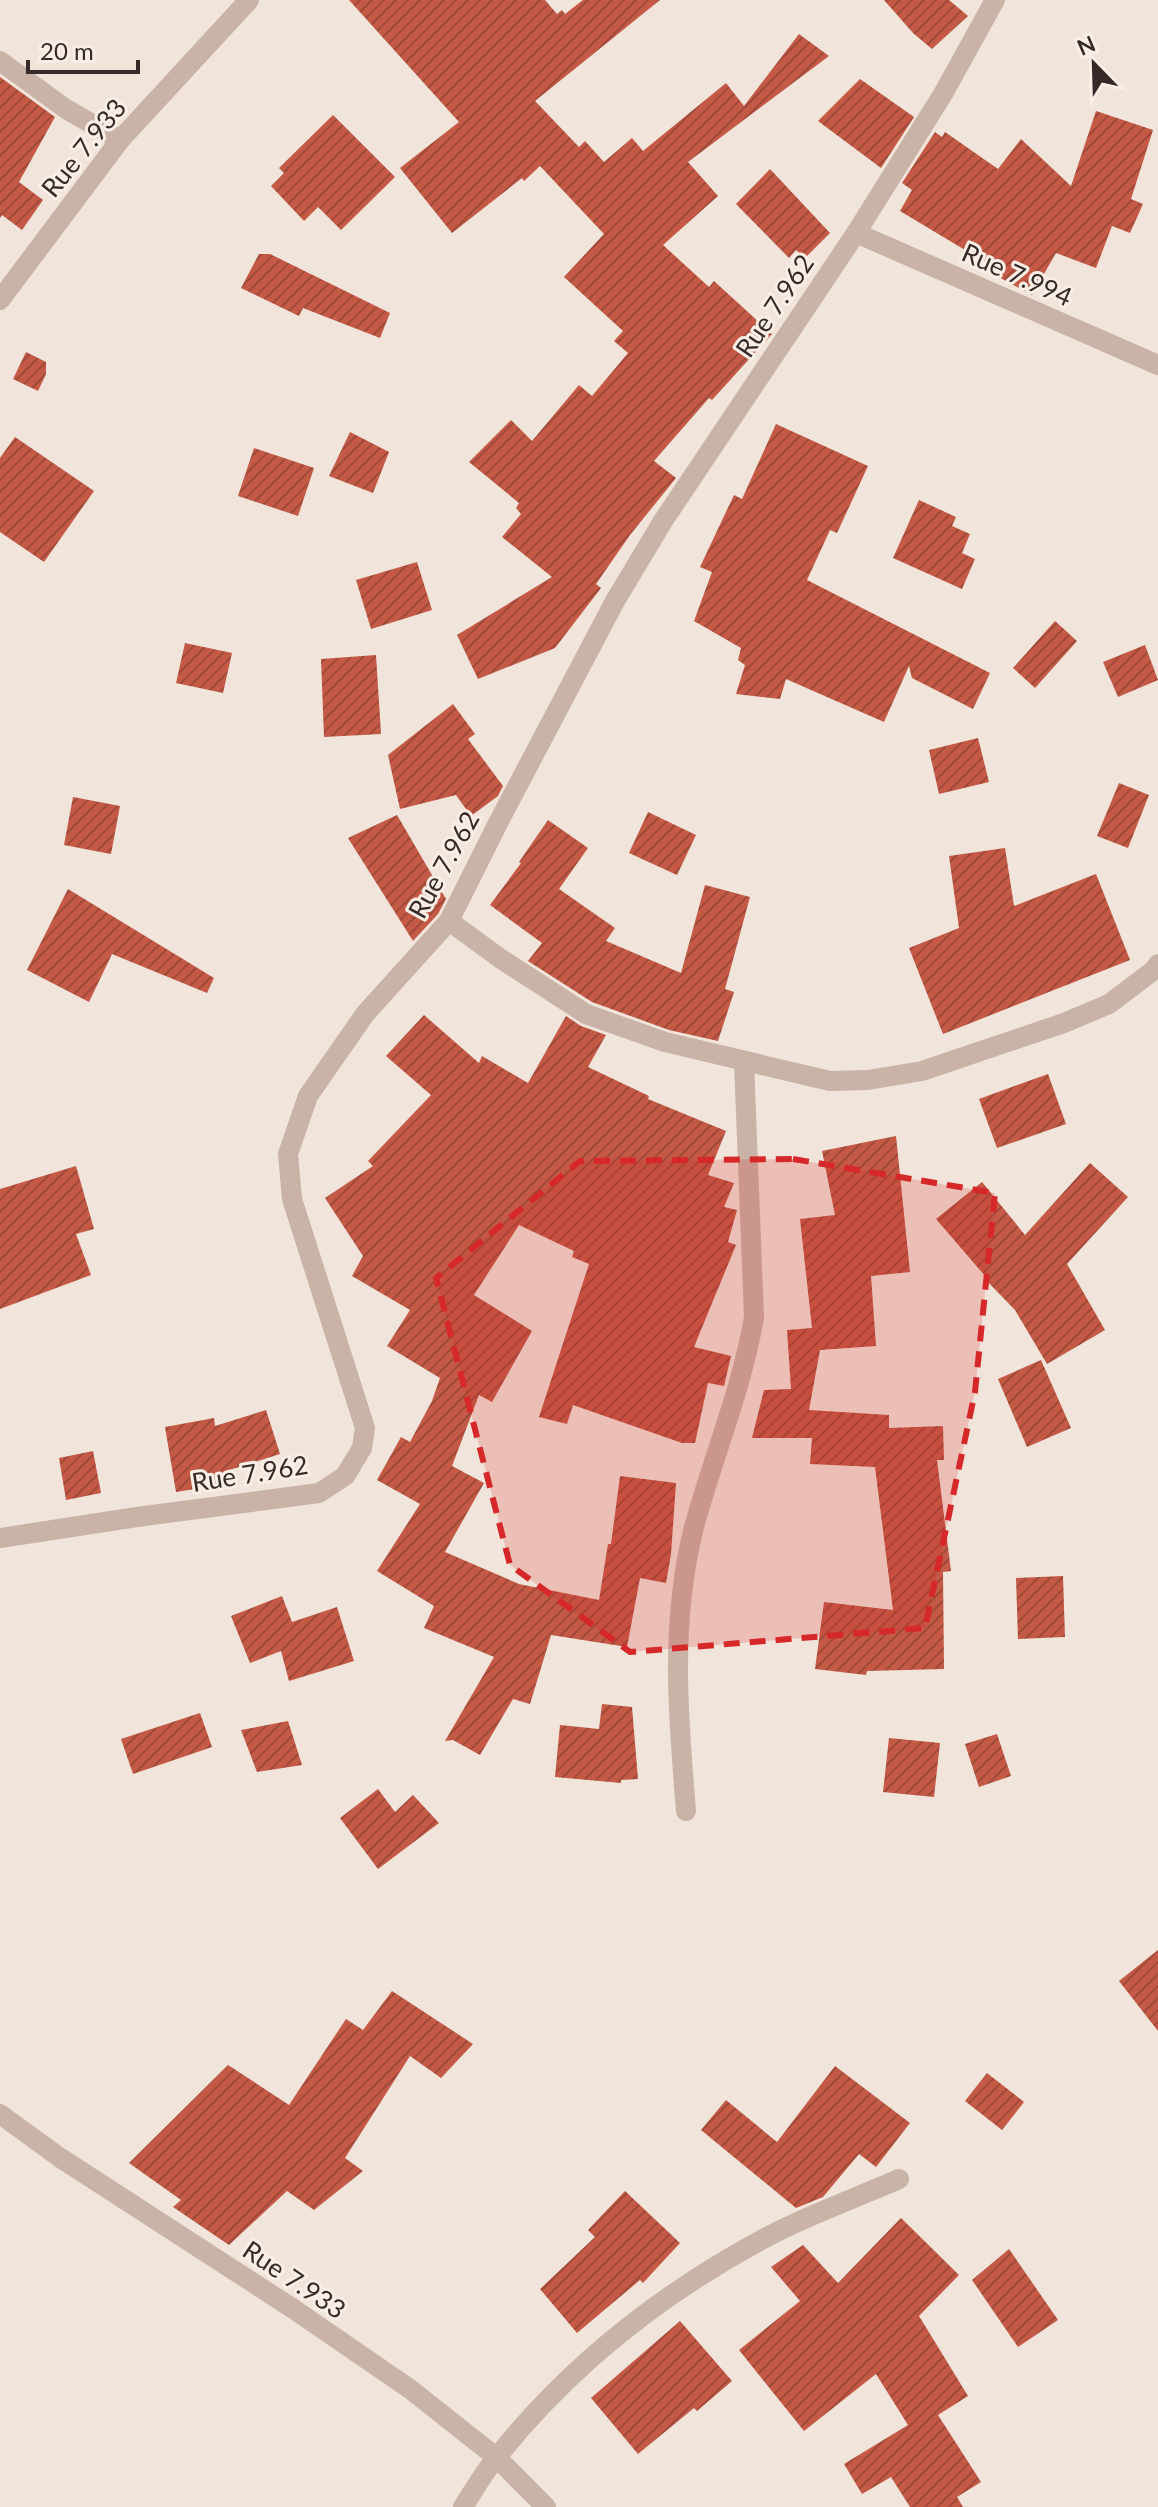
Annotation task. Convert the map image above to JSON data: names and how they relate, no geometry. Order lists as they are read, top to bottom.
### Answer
{
  "streets": {
    "street": ["Rue 7.933", "Rue 7.994", "Rue 7.962"]
  },
  "crossings": [
    ["Rue 7.994", "Rue 7.962"]
  ],
  "scale_bar": "20 m",
  "north": "top left"
}
